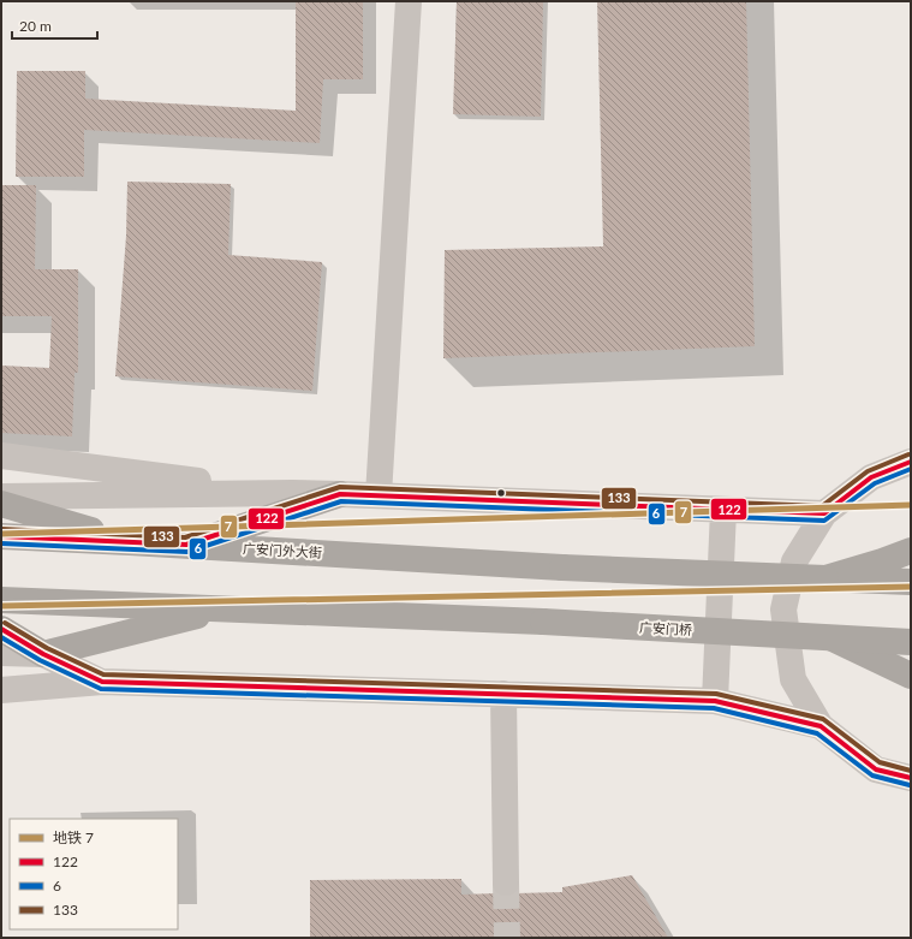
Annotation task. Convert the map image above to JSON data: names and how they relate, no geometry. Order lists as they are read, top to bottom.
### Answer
{
  "streets": {
    "highway": ["广安门外大街", "广安门桥"]
  },
  "lines": [
    "transit line 133",
    "transit line 122",
    "transit line 6",
    "metro line 7"
  ],
  "legend": [
    "地铁 7",
    "122",
    "6",
    "133"
  ],
  "scale_bar": "20 m"
}
